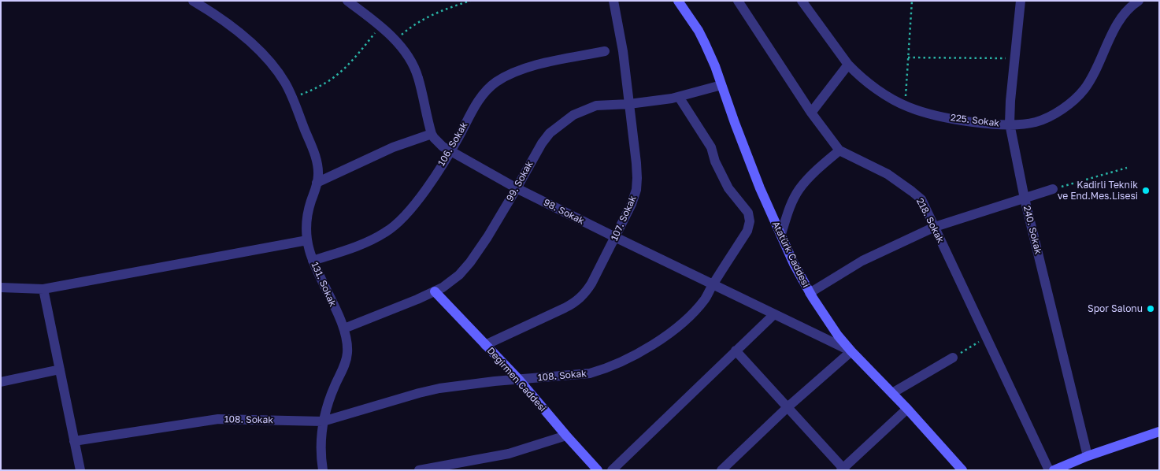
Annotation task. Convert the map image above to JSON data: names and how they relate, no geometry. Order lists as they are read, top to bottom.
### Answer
{
  "streets": {
    "street": [
      "225. Sokak",
      "106. Sokak",
      "99. Sokak",
      "98. Sokak",
      "107. Sokak",
      "218. Sokak",
      "240. Sokak",
      "Atatürk Caddesi",
      "131. Sokak",
      "108. Sokak",
      "Değirmen Caddesi"
    ]
  },
  "crossings": [
    ["225. Sokak", "240. Sokak"],
    ["106. Sokak", "98. Sokak"],
    ["106. Sokak", "131. Sokak"],
    ["99. Sokak", "98. Sokak"],
    ["99. Sokak", "107. Sokak"],
    ["99. Sokak", "Atatürk Caddesi"],
    ["99. Sokak", "131. Sokak"],
    ["99. Sokak", "108. Sokak"],
    ["99. Sokak", "Değirmen Caddesi"],
    ["98. Sokak", "107. Sokak"],
    ["98. Sokak", "Atatürk Caddesi"],
    ["98. Sokak", "108. Sokak"],
    ["107. Sokak", "Değirmen Caddesi"],
    ["131. Sokak", "108. Sokak"],
    ["108. Sokak", "Değirmen Caddesi"]
  ],
  "places": ["Kadirli Teknik ve End.Mes.Lisesi", "Spor Salonu"]
}
